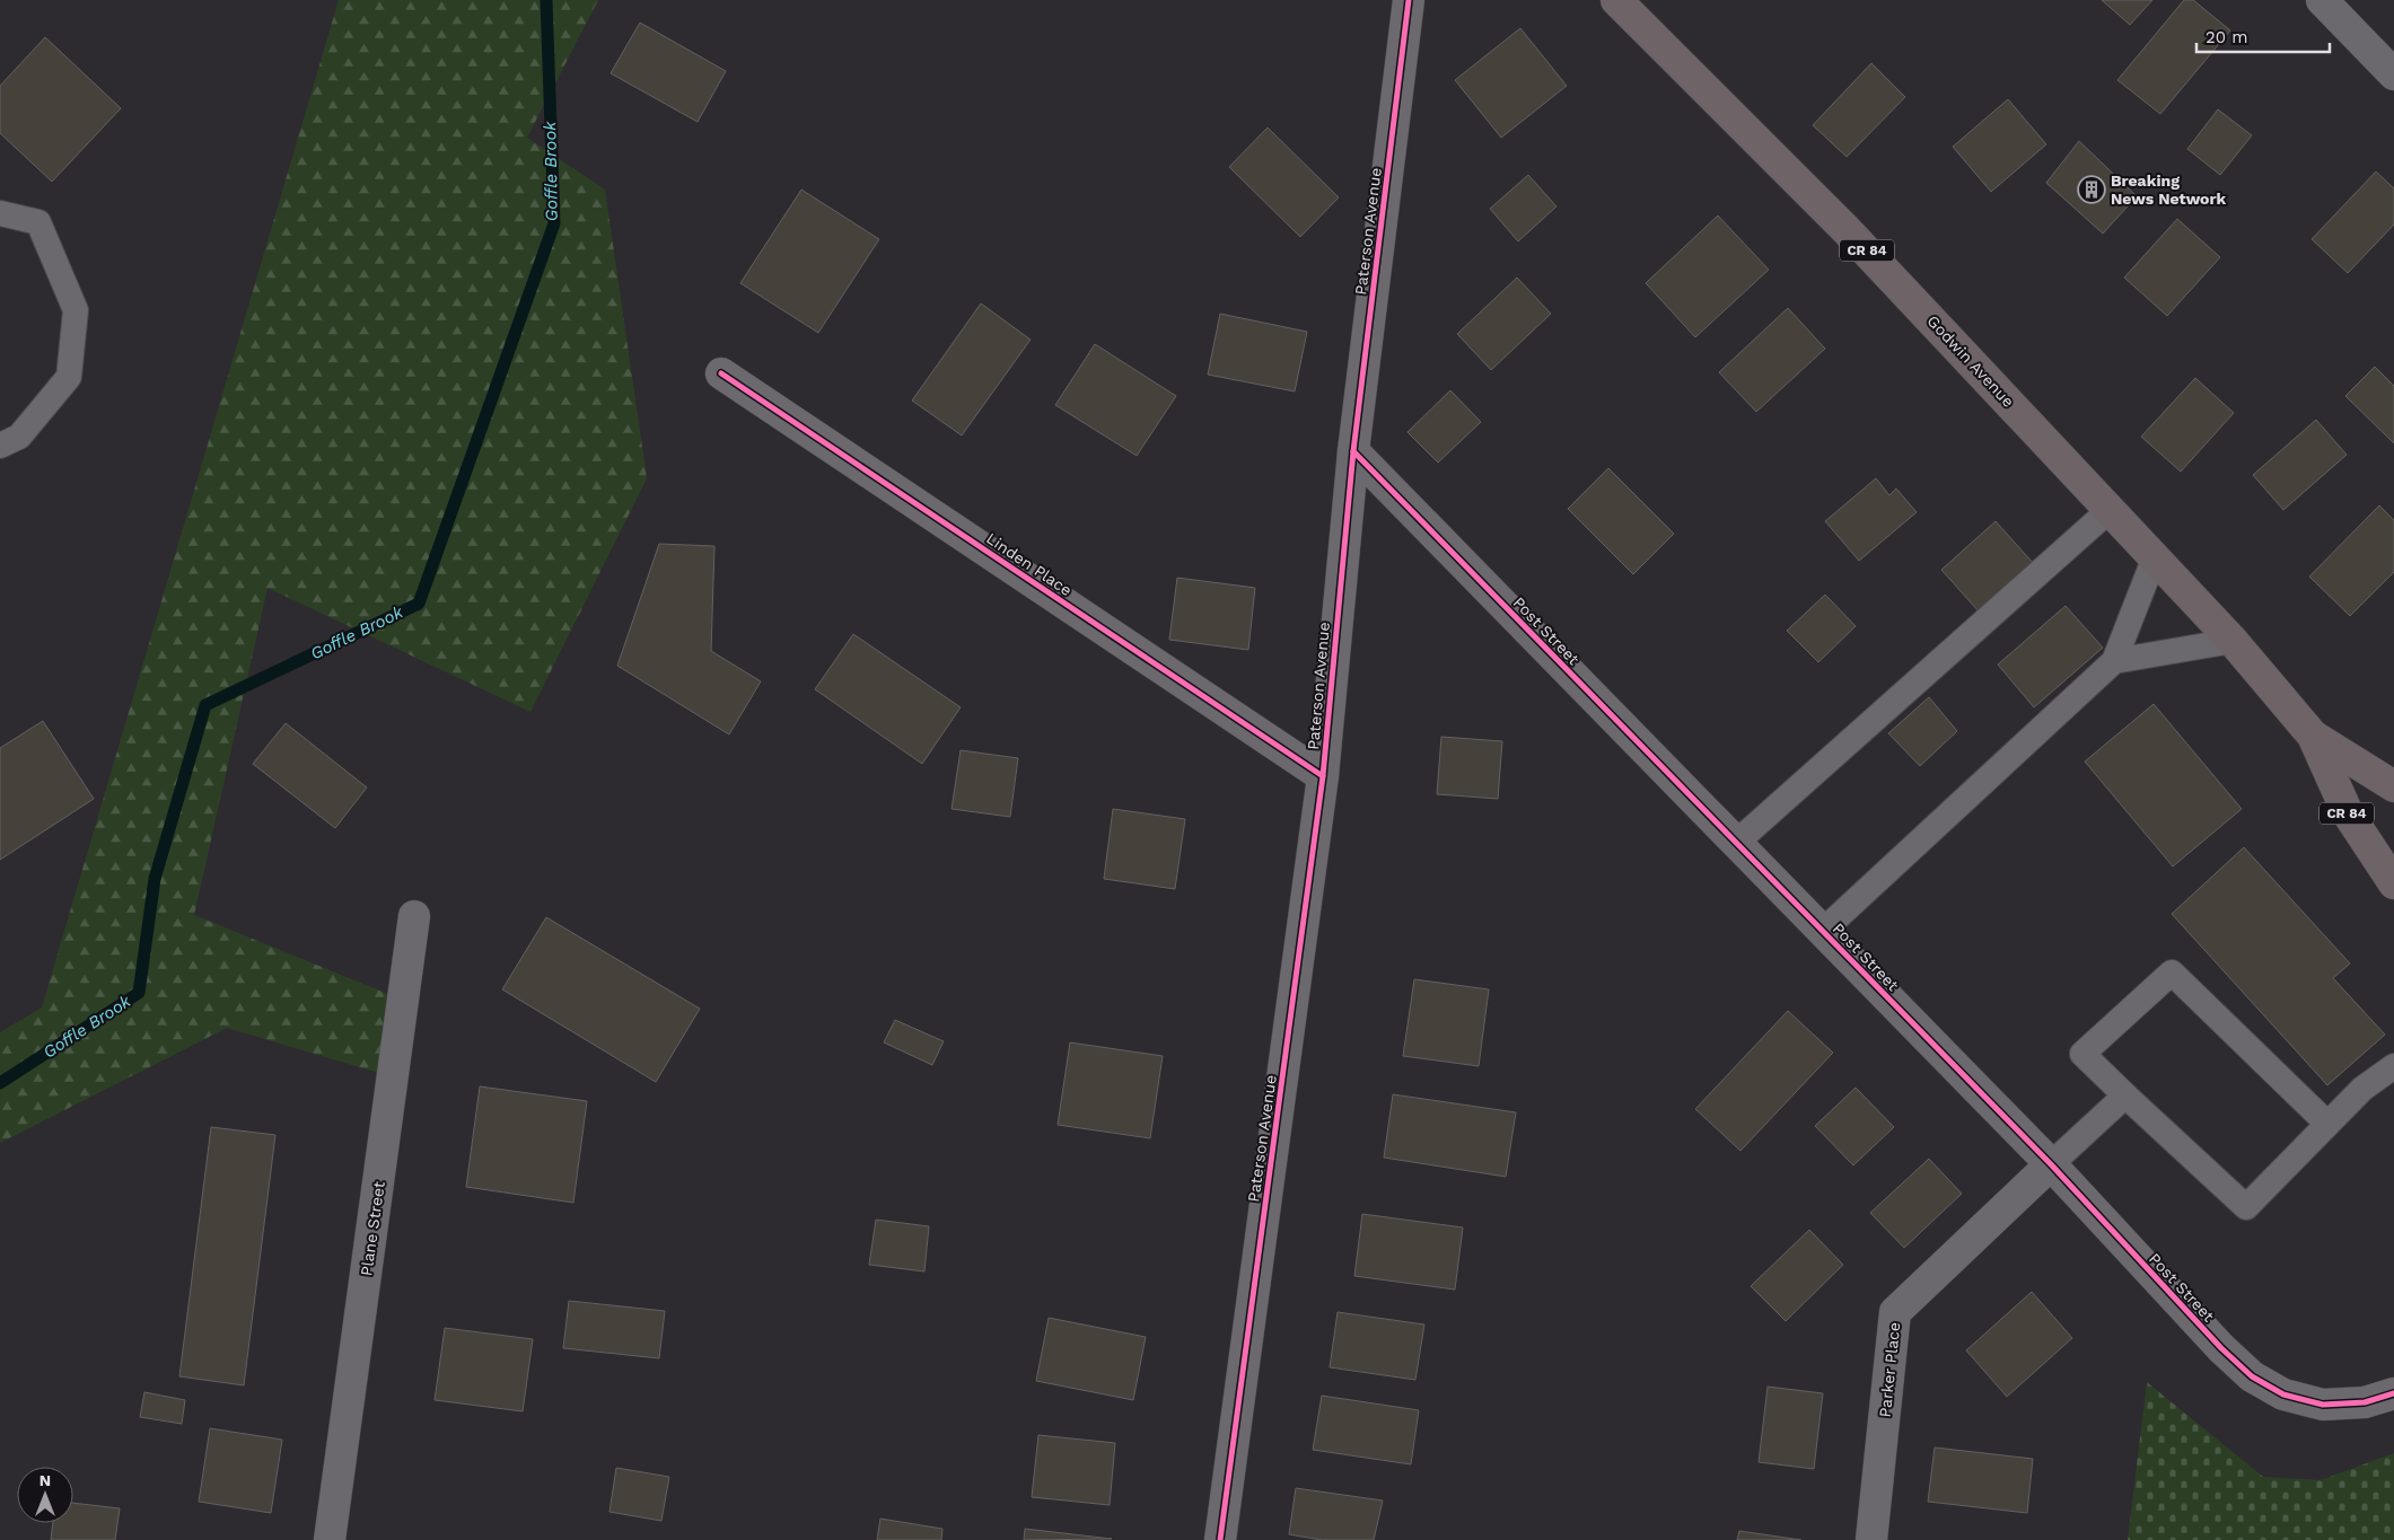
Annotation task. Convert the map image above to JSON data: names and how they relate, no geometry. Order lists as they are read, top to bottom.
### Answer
{
  "streets": {
    "main road": ["CR 84", "Godwin Avenue"],
    "street": [
      "Paterson Avenue",
      "Linden Place",
      "Post Street",
      "Plane Street",
      "Parker Place"
    ]
  },
  "crossings": [
    ["Paterson Avenue", "Linden Place"],
    ["Paterson Avenue", "Post Street"],
    ["Post Street", "Parker Place"]
  ],
  "water": ["Goffle Brook"],
  "places": {
    "building": ["Breaking News Network"]
  },
  "scale_bar": "20 m",
  "north": "top"
}
